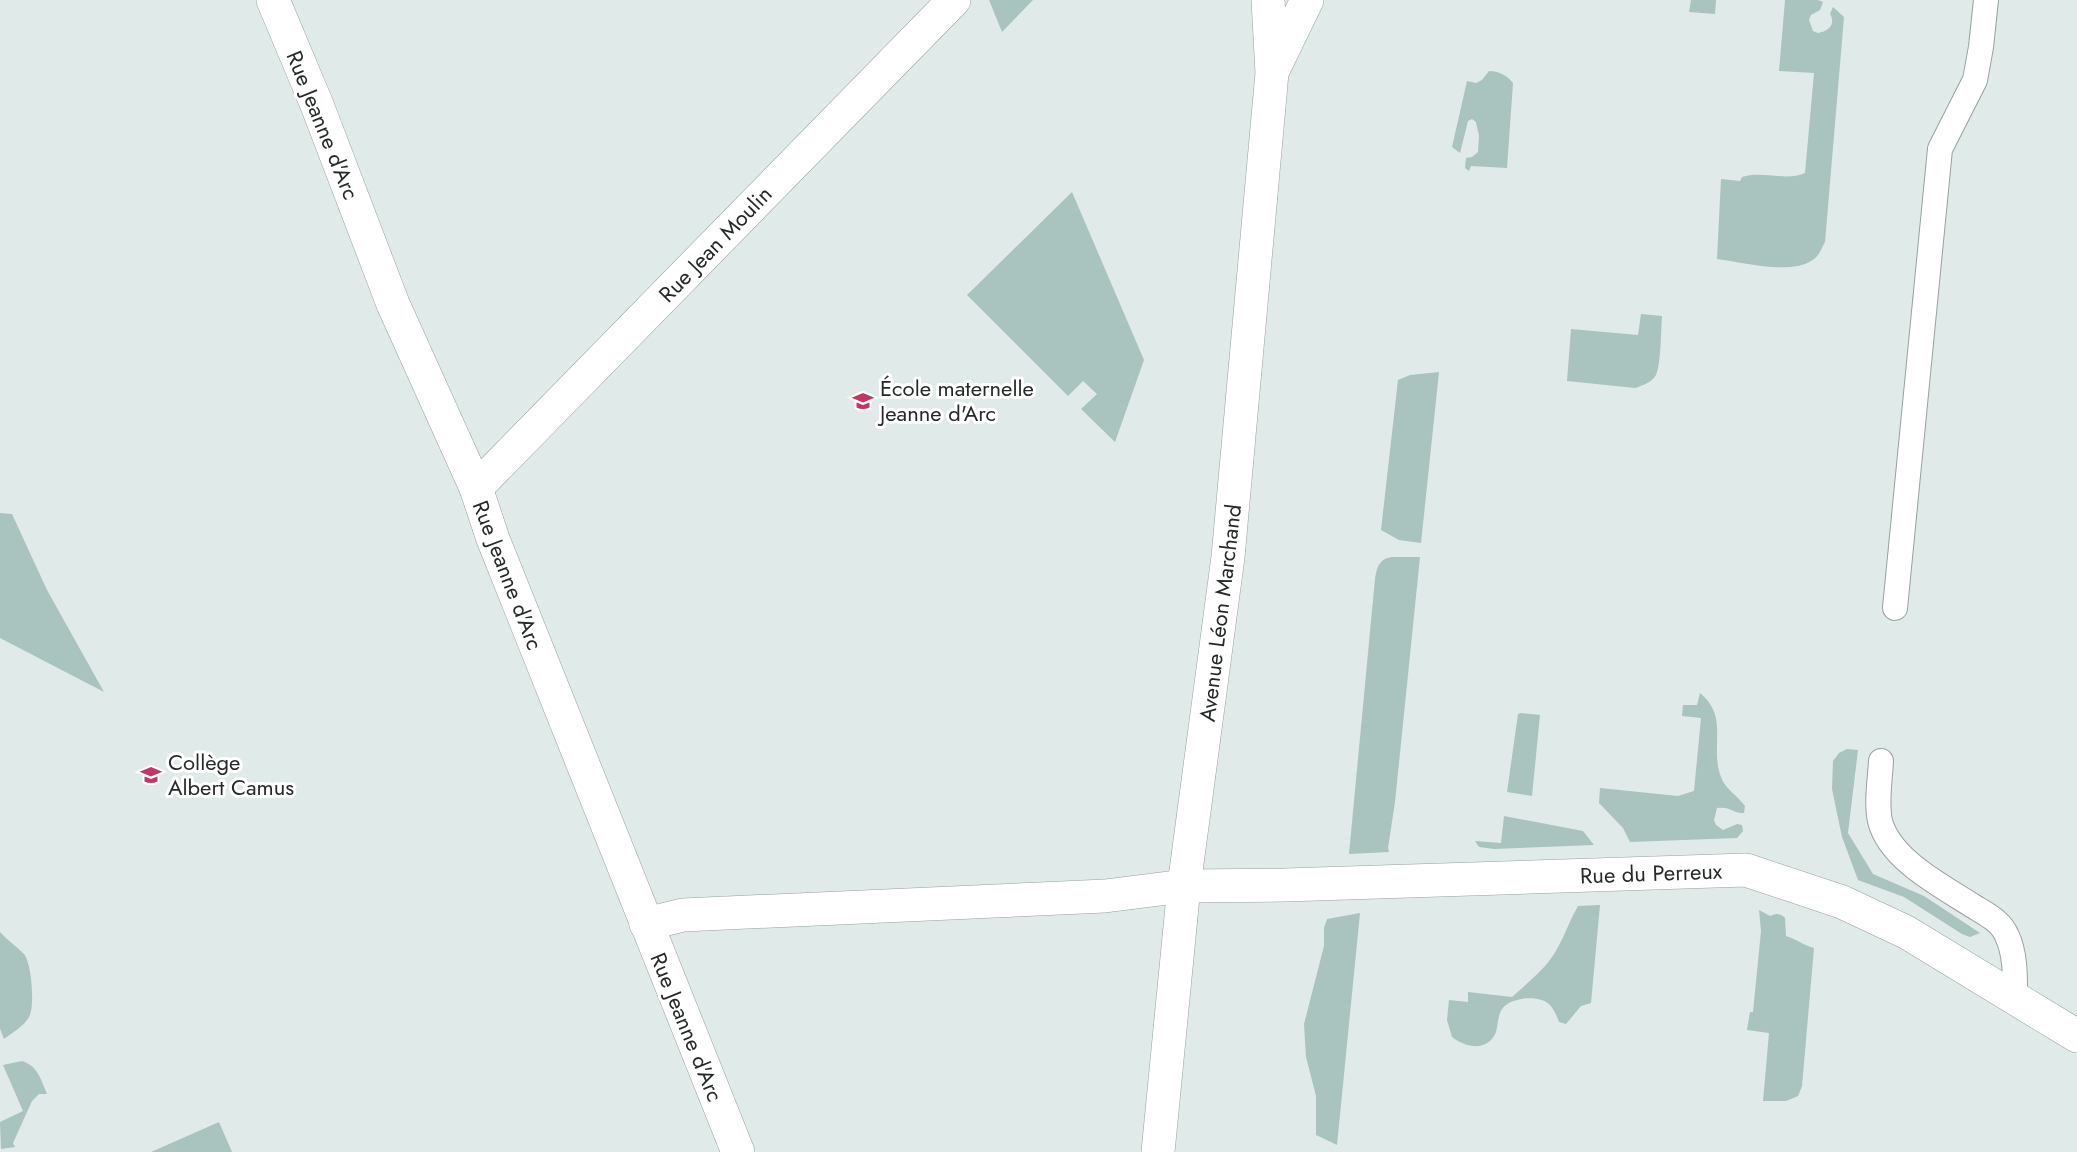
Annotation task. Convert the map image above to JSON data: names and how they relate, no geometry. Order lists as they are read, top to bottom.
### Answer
{
  "streets": {
    "street": [
      "Rue Jeanne d'Arc",
      "Rue Jean Moulin",
      "Avenue Léon Marchand",
      "Rue du Perreux"
    ]
  },
  "crossings": [
    ["Rue Jeanne d'Arc", "Rue Jean Moulin"],
    ["Rue Jeanne d'Arc", "Rue du Perreux"],
    ["Avenue Léon Marchand", "Rue du Perreux"]
  ],
  "places": {
    "school or university": ["École maternelle Jeanne d'Arc", "Collège Albert Camus"]
  }
}
